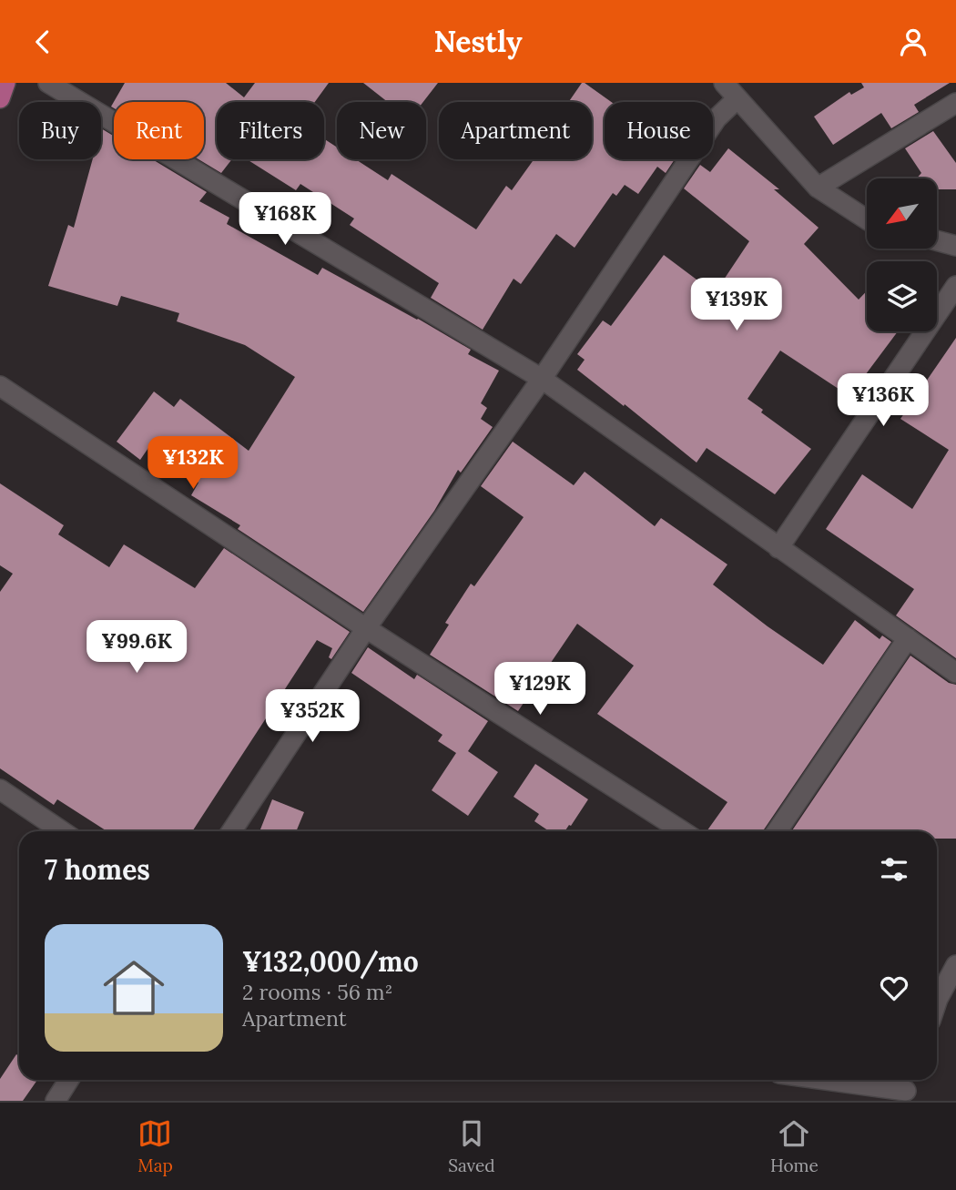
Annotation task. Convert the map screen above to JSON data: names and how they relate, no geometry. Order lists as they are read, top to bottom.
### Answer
{
  "north": "bottom left",
  "page": {
    "header": "Nestly",
    "chip": [
      "Buy",
      "Rent",
      "Filters",
      "New",
      "Apartment",
      "House"
    ],
    "price": [
      "¥168K",
      "¥139K",
      "¥136K",
      "¥132K",
      "¥99.6K",
      "¥129K",
      "¥352K"
    ],
    "heading": "7 homes",
    "list": [
      {
        "name": "¥132,000/mo",
        "note": "2 rooms · 56 m² · Apartment"
      }
    ],
    "tabs": ["Map", "Saved", "Home"]
  }
}
